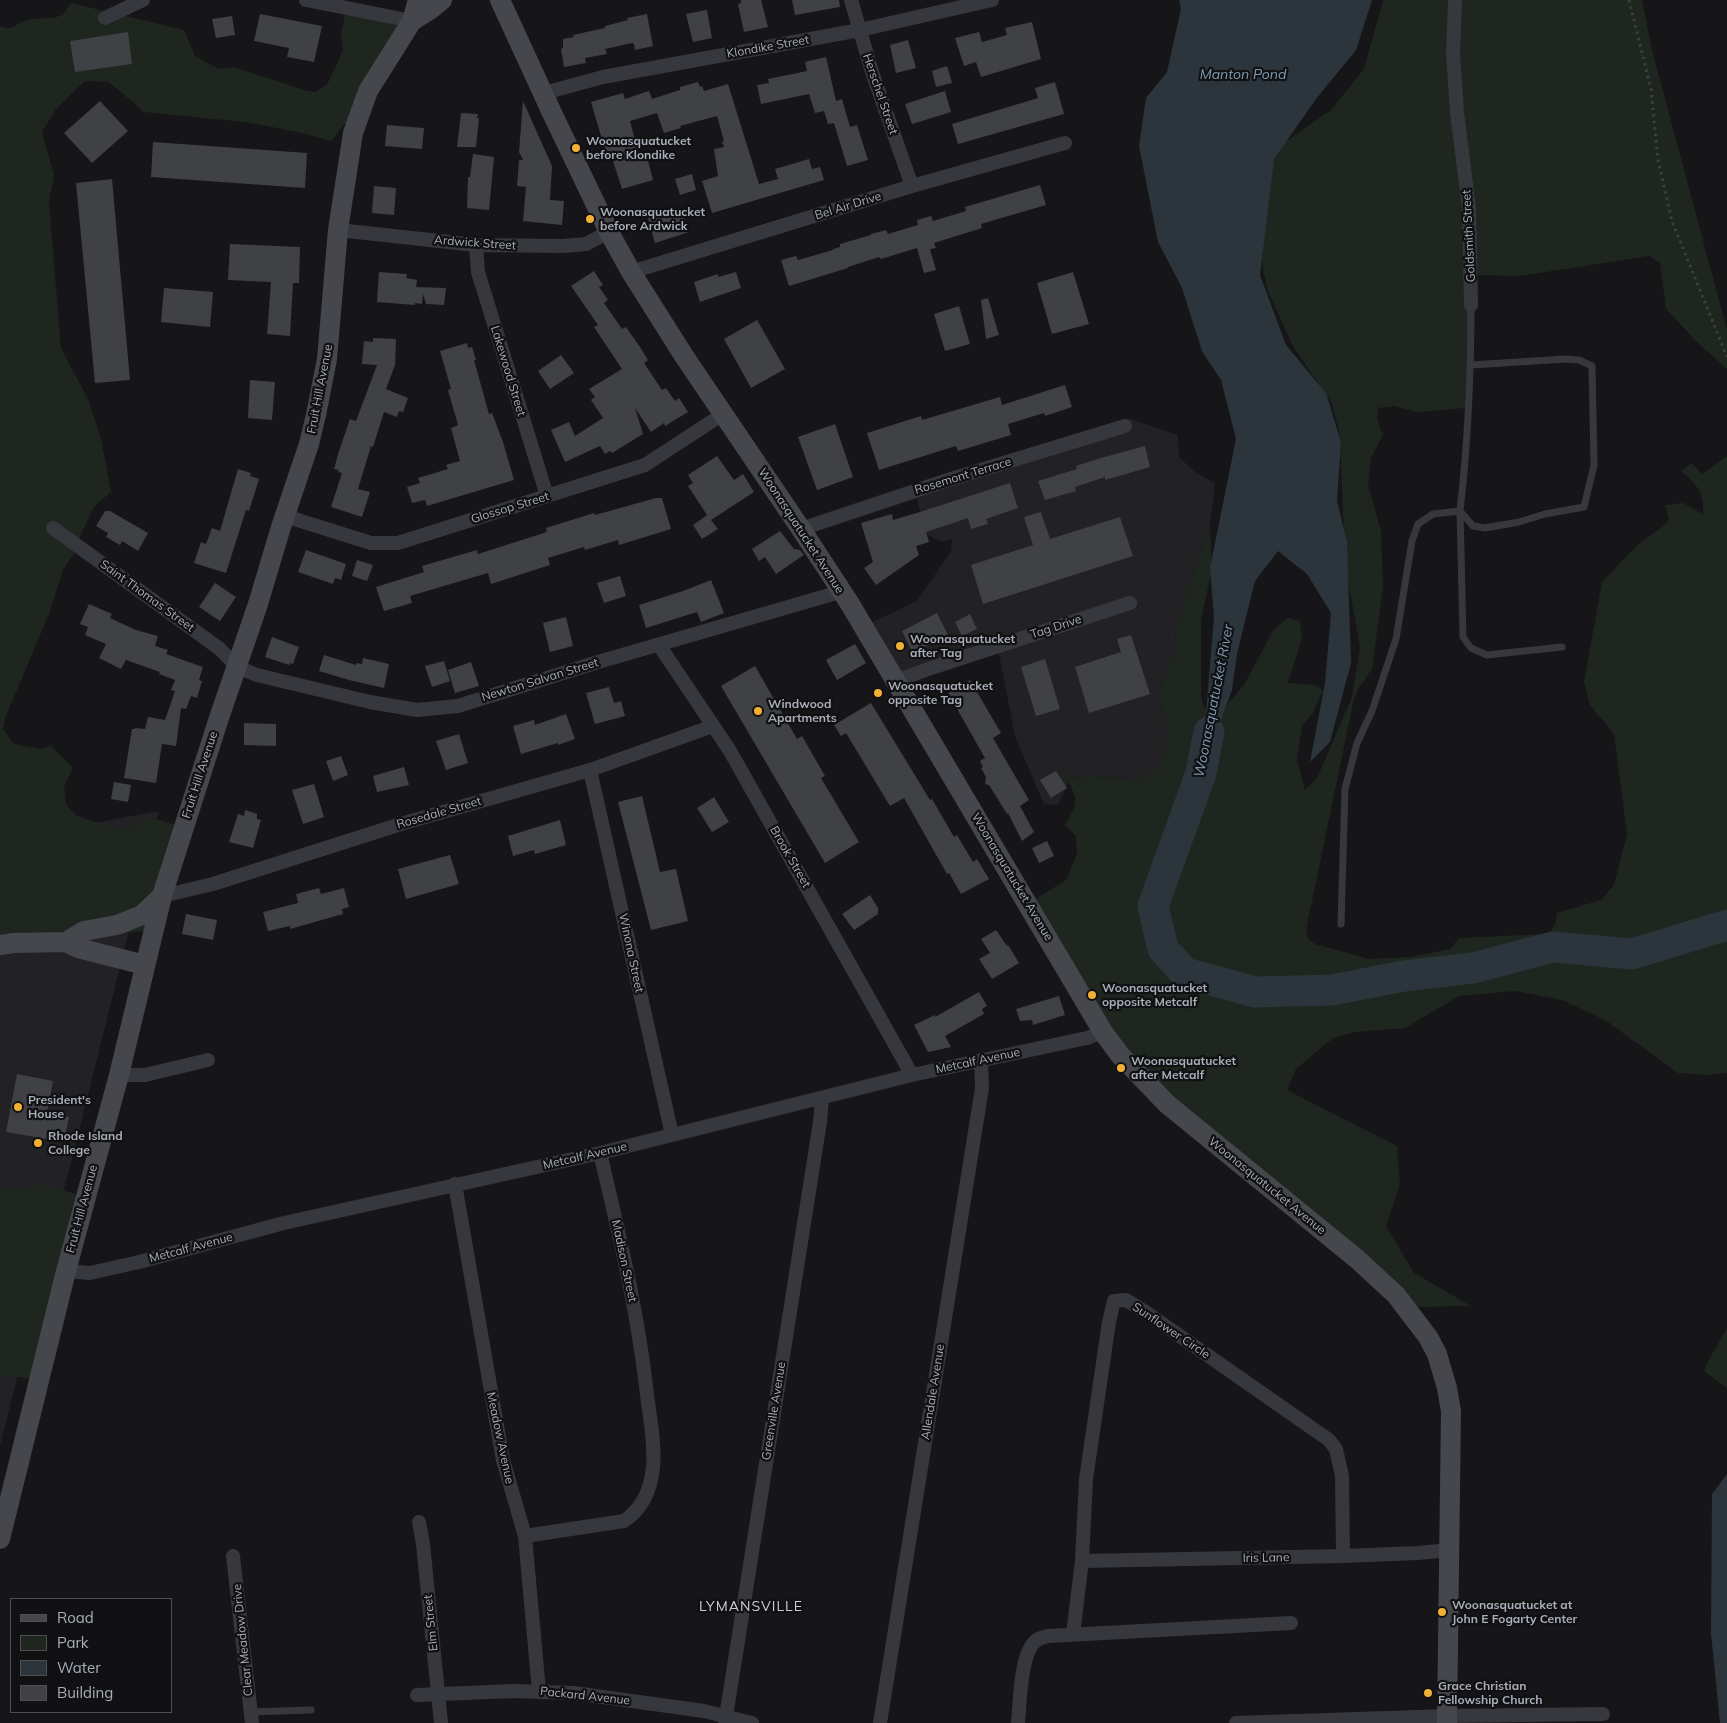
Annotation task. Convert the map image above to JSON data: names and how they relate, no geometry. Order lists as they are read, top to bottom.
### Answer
{
  "streets": {
    "street": [
      "Klondike Street",
      "Herschel Street",
      "Bel Air Drive",
      "Goldsmith Street",
      "Ardwick Street",
      "Lakewood Street",
      "Fruit Hill Avenue",
      "Rosemont Terrace",
      "Glossop Street",
      "Woonasquatucket Avenue",
      "Saint Thomas Street",
      "Tag Drive",
      "Newton Salvan Street",
      "Rosedale Street",
      "Brook Street",
      "Winona Street",
      "Metcalf Avenue",
      "Madison Street",
      "Sunflower Circle",
      "Allendale Avenue",
      "Greenville Avenue",
      "Meadow Avenue",
      "Iris Lane",
      "Elm Street",
      "Clear Meadow Drive",
      "Packard Avenue"
    ]
  },
  "crossings": [
    ["Klondike Street", "Herschel Street"],
    ["Klondike Street", "Woonasquatucket Avenue"],
    ["Herschel Street", "Bel Air Drive"],
    ["Bel Air Drive", "Woonasquatucket Avenue"],
    ["Ardwick Street", "Lakewood Street"],
    ["Ardwick Street", "Fruit Hill Avenue"],
    ["Ardwick Street", "Woonasquatucket Avenue"],
    ["Lakewood Street", "Glossop Street"],
    ["Fruit Hill Avenue", "Glossop Street"],
    ["Fruit Hill Avenue", "Saint Thomas Street"],
    ["Fruit Hill Avenue", "Newton Salvan Street"],
    ["Fruit Hill Avenue", "Rosedale Street"],
    ["Fruit Hill Avenue", "Metcalf Avenue"],
    ["Rosemont Terrace", "Woonasquatucket Avenue"],
    ["Glossop Street", "Woonasquatucket Avenue"],
    ["Woonasquatucket Avenue", "Tag Drive"],
    ["Woonasquatucket Avenue", "Newton Salvan Street"],
    ["Woonasquatucket Avenue", "Metcalf Avenue"],
    ["Woonasquatucket Avenue", "Iris Lane"],
    ["Saint Thomas Street", "Newton Salvan Street"],
    ["Newton Salvan Street", "Brook Street"],
    ["Rosedale Street", "Brook Street"],
    ["Rosedale Street", "Winona Street"],
    ["Brook Street", "Metcalf Avenue"],
    ["Winona Street", "Metcalf Avenue"],
    ["Metcalf Avenue", "Madison Street"],
    ["Metcalf Avenue", "Allendale Avenue"],
    ["Metcalf Avenue", "Greenville Avenue"],
    ["Metcalf Avenue", "Meadow Avenue"],
    ["Madison Street", "Meadow Avenue"],
    ["Sunflower Circle", "Iris Lane"],
    ["Greenville Avenue", "Packard Avenue"],
    ["Meadow Avenue", "Packard Avenue"],
    ["Elm Street", "Packard Avenue"]
  ],
  "districts": ["LYMANSVILLE"],
  "water": ["Manton Pond", "Woonasquatucket River"],
  "places": [
    "Woonasquatucket before Klondike",
    "Woonasquatucket before Ardwick",
    "Woonasquatucket after Tag",
    "Woonasquatucket opposite Tag",
    "Windwood Apartments",
    "Woonasquatucket opposite Metcalf",
    "Woonasquatucket after Metcalf",
    "President's House",
    "Rhode Island College",
    "Woonasquatucket at John E Fogarty Center",
    "Grace Christian Fellowship Church"
  ],
  "legend": [
    "Road",
    "Park",
    "Water",
    "Building"
  ]
}
